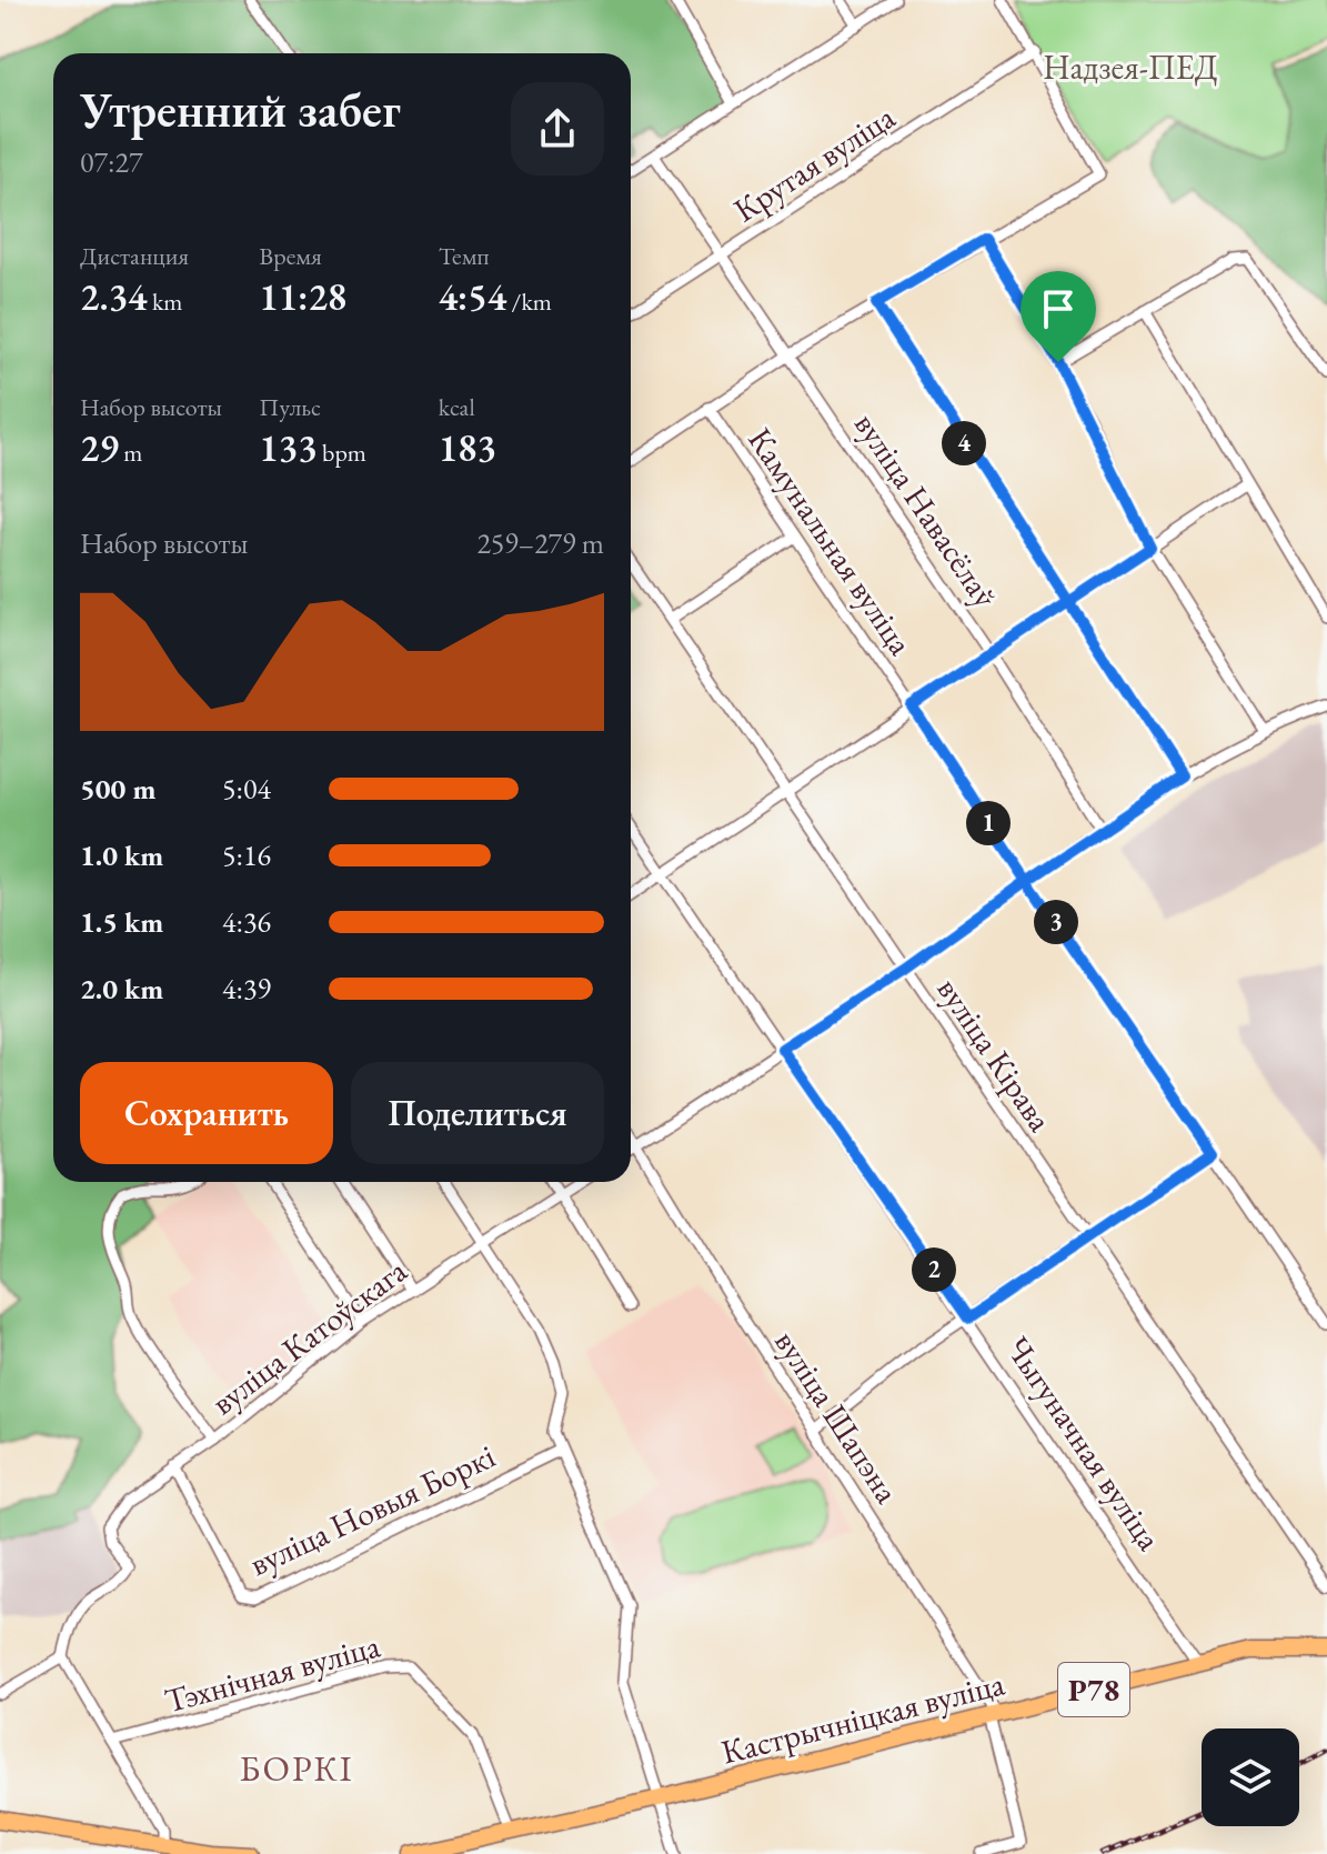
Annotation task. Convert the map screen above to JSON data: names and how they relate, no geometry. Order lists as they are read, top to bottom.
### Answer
{
  "streets": {
    "main road": ["Р78", "Кастрычніцкая вуліца"],
    "street": [
      "Крутая вуліца",
      "вуліца Навасёлаў",
      "Камунальная вуліца",
      "вуліца Кірава",
      "вуліца Катоўскага",
      "вуліца Шапэна",
      "Чыгуначная вуліца",
      "вуліца Новыя Боркі",
      "Тэхнічная вуліца"
    ]
  },
  "crossings": [
    ["Крутая вуліца", "вуліца Навасёлаў"],
    ["вуліца Катоўскага", "вуліца Новыя Боркі"],
    ["вуліца Шапэна", "Кастрычніцкая вуліца"],
    ["Чыгуначная вуліца", "Кастрычніцкая вуліца"],
    ["Тэхнічная вуліца", "Кастрычніцкая вуліца"]
  ],
  "districts": ["БОРКІ"],
  "parks": ["Надзея-ПЕД"],
  "page": {
    "heading": ["Утренний забег", "07:27"],
    "stats": [
      ["Дистанция", "2.34 km"],
      ["Время", "11:28"],
      ["Темп", "4:54 /km"],
      ["Набор высоты", "29 m"],
      ["Пульс", "133 bpm"],
      ["kcal", "183"]
    ],
    "pins": [
      "4",
      "1",
      "3",
      "2"
    ],
    "chart": ["Набор высоты", "259–279 m"],
    "list": [
      {
        "name": "500 m",
        "note": "5:04"
      },
      {
        "name": "1.0 km",
        "note": "5:16"
      },
      {
        "name": "1.5 km",
        "note": "4:36"
      },
      {
        "name": "2.0 km",
        "note": "4:39"
      }
    ],
    "buttons": ["Сохранить", "Поделиться"]
  }
}
